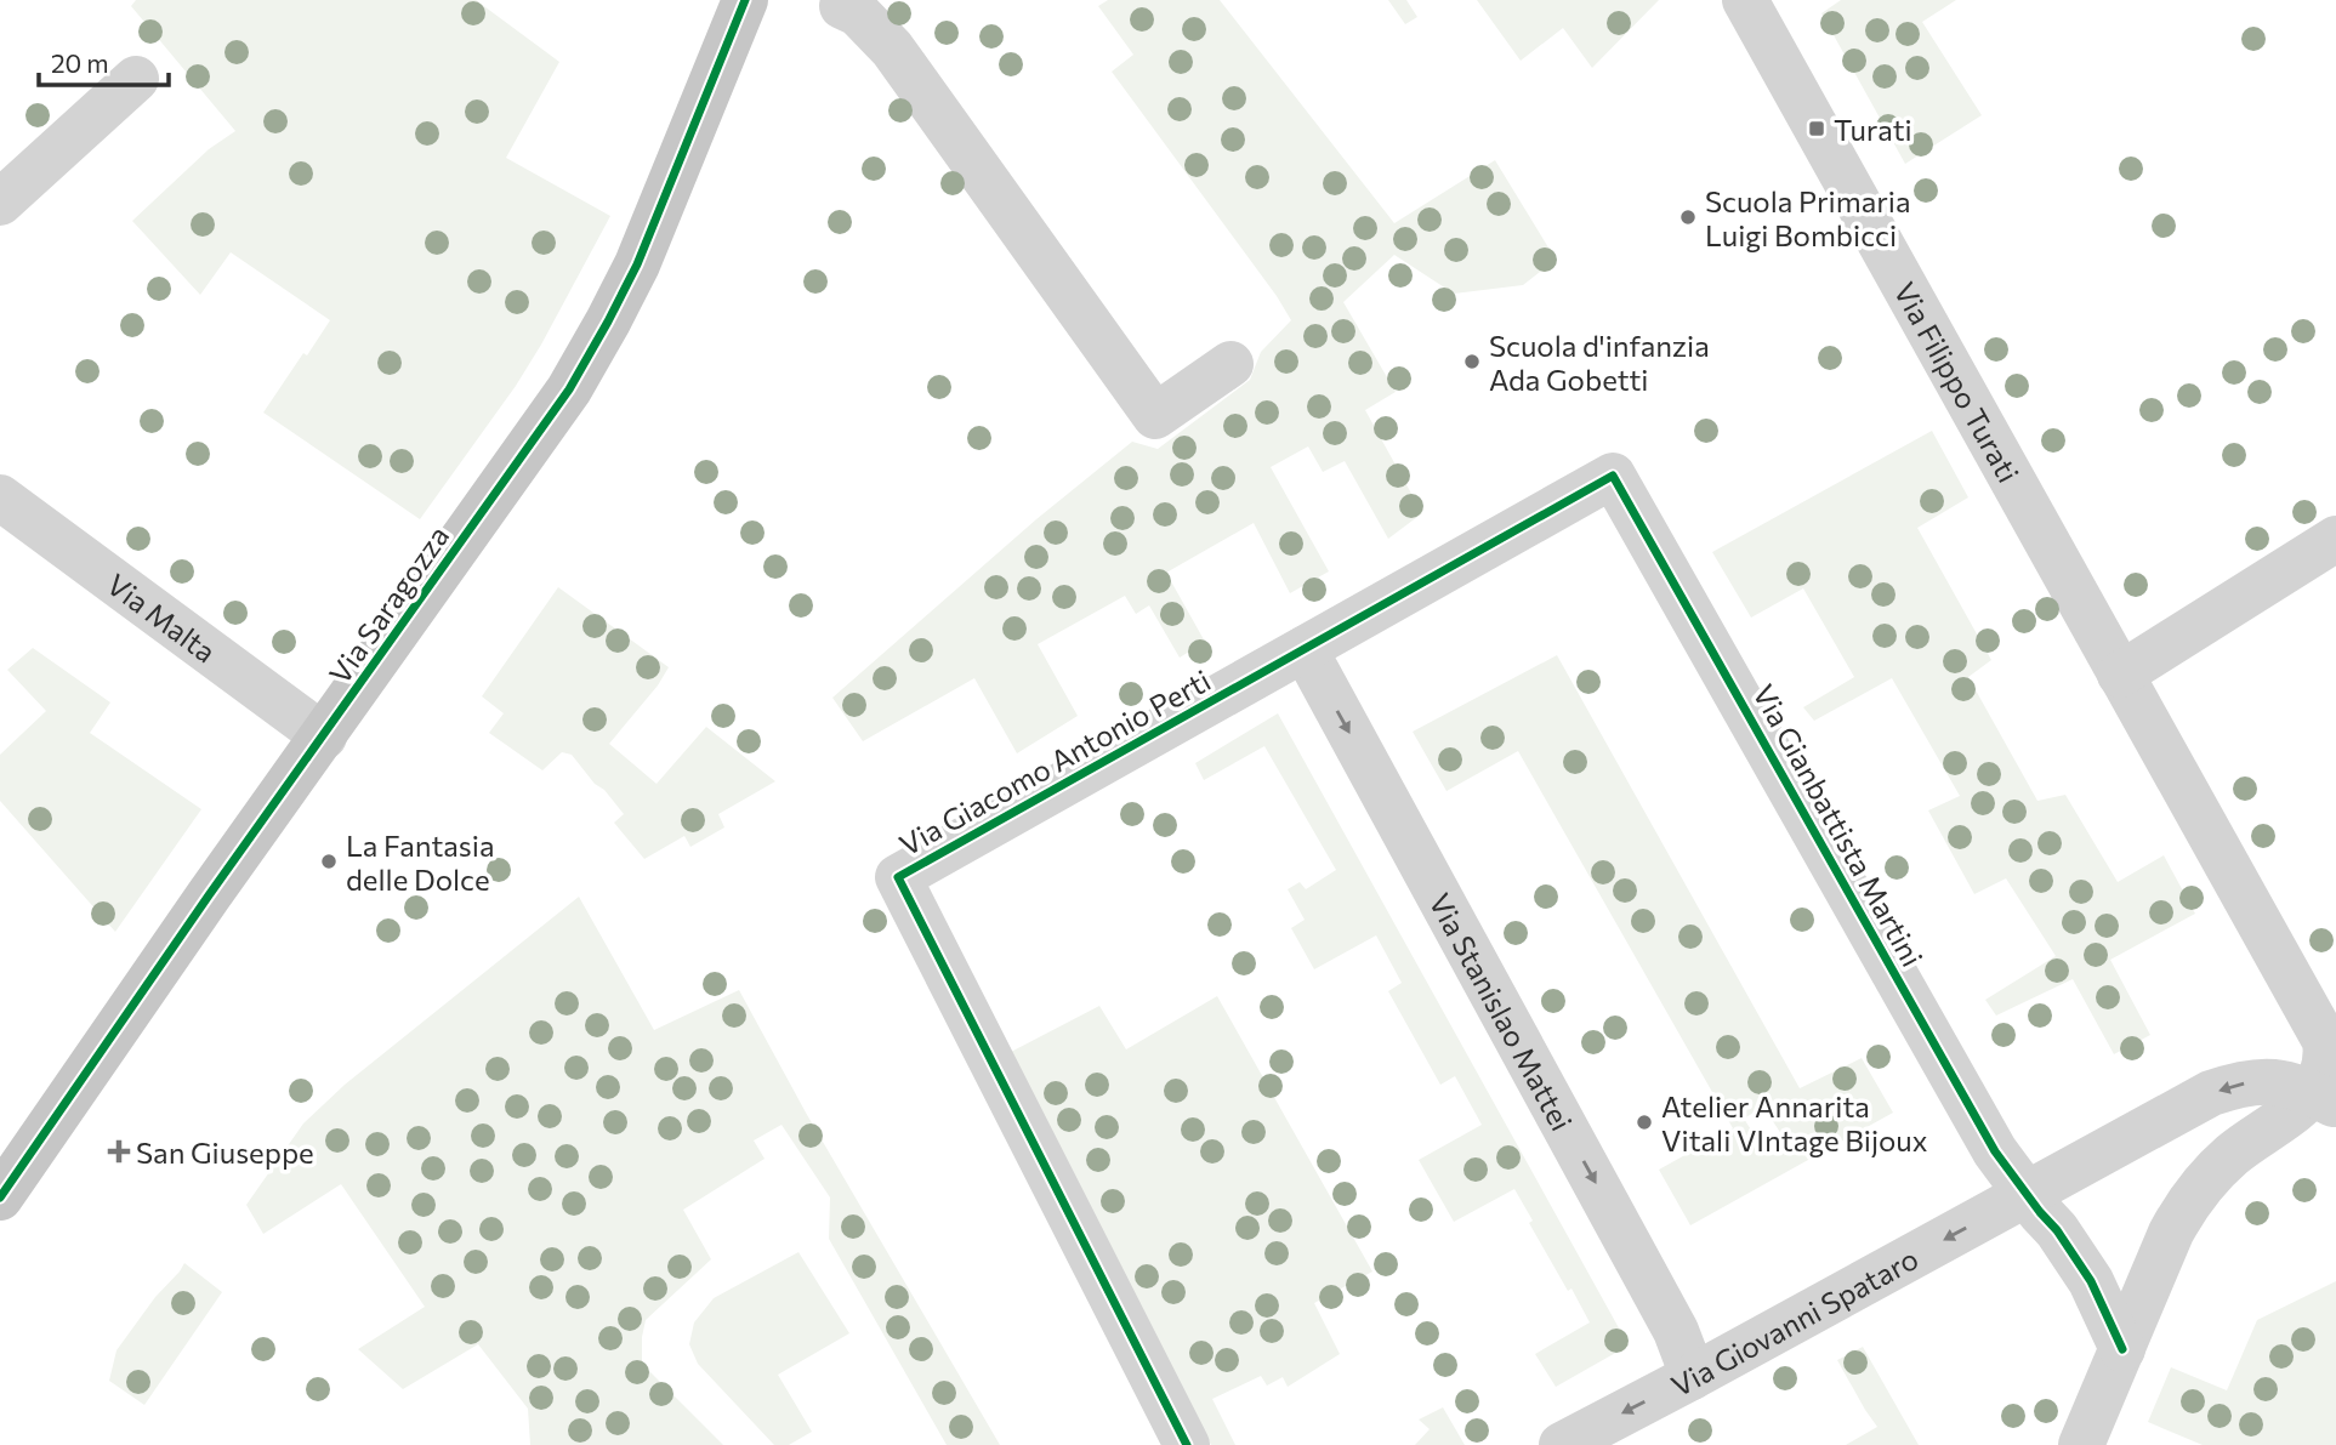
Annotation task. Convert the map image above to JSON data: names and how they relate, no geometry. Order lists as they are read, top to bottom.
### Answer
{
  "streets": {
    "main road": ["Via Saragozza"],
    "street": [
      "Via Filippo Turati",
      "Via Malta",
      "Via Giacomo Antonio Perti",
      "Via Gianbattista Martini",
      "Via Stanislao Mattei",
      "Via Giovanni Spataro"
    ]
  },
  "crossings": [
    ["Via Filippo Turati", "Via Giovanni Spataro"],
    ["Via Saragozza", "Via Malta"],
    ["Via Giacomo Antonio Perti", "Via Gianbattista Martini"],
    ["Via Giacomo Antonio Perti", "Via Stanislao Mattei"],
    ["Via Gianbattista Martini", "Via Giovanni Spataro"],
    ["Via Stanislao Mattei", "Via Giovanni Spataro"]
  ],
  "one_way": ["Via Stanislao Mattei", "Via Giovanni Spataro"],
  "places": {
    "transit": ["Turati"],
    "other": [
      "Scuola Primaria Luigi Bombicci",
      "Scuola d'infanzia Ada Gobetti",
      "La Fantasia delle Dolce",
      "Atelier Annarita Vitali VIntage Bijoux"
    ],
    "health": ["San Giuseppe"]
  },
  "scale_bar": "20 m"
}
